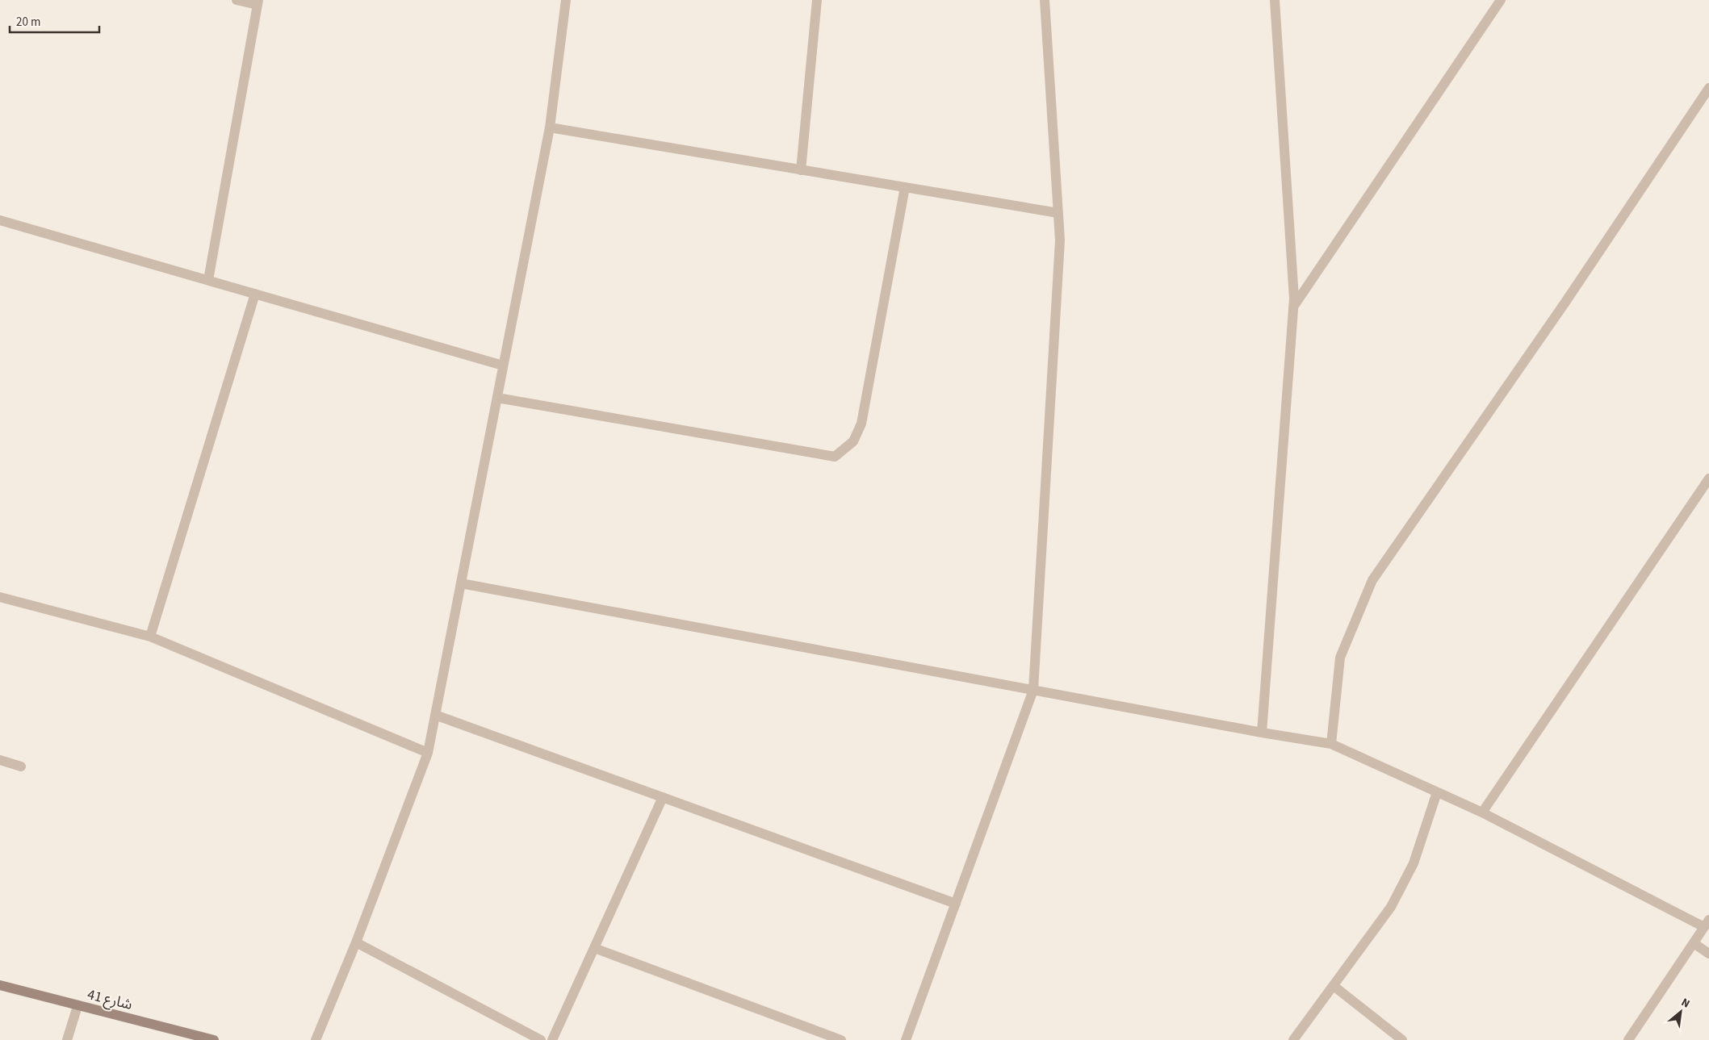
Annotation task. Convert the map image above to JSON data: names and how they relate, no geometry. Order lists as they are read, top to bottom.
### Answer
{
  "streets": {
    "street": ["شارع 41"]
  },
  "scale_bar": "20 m",
  "north": "top right"
}
